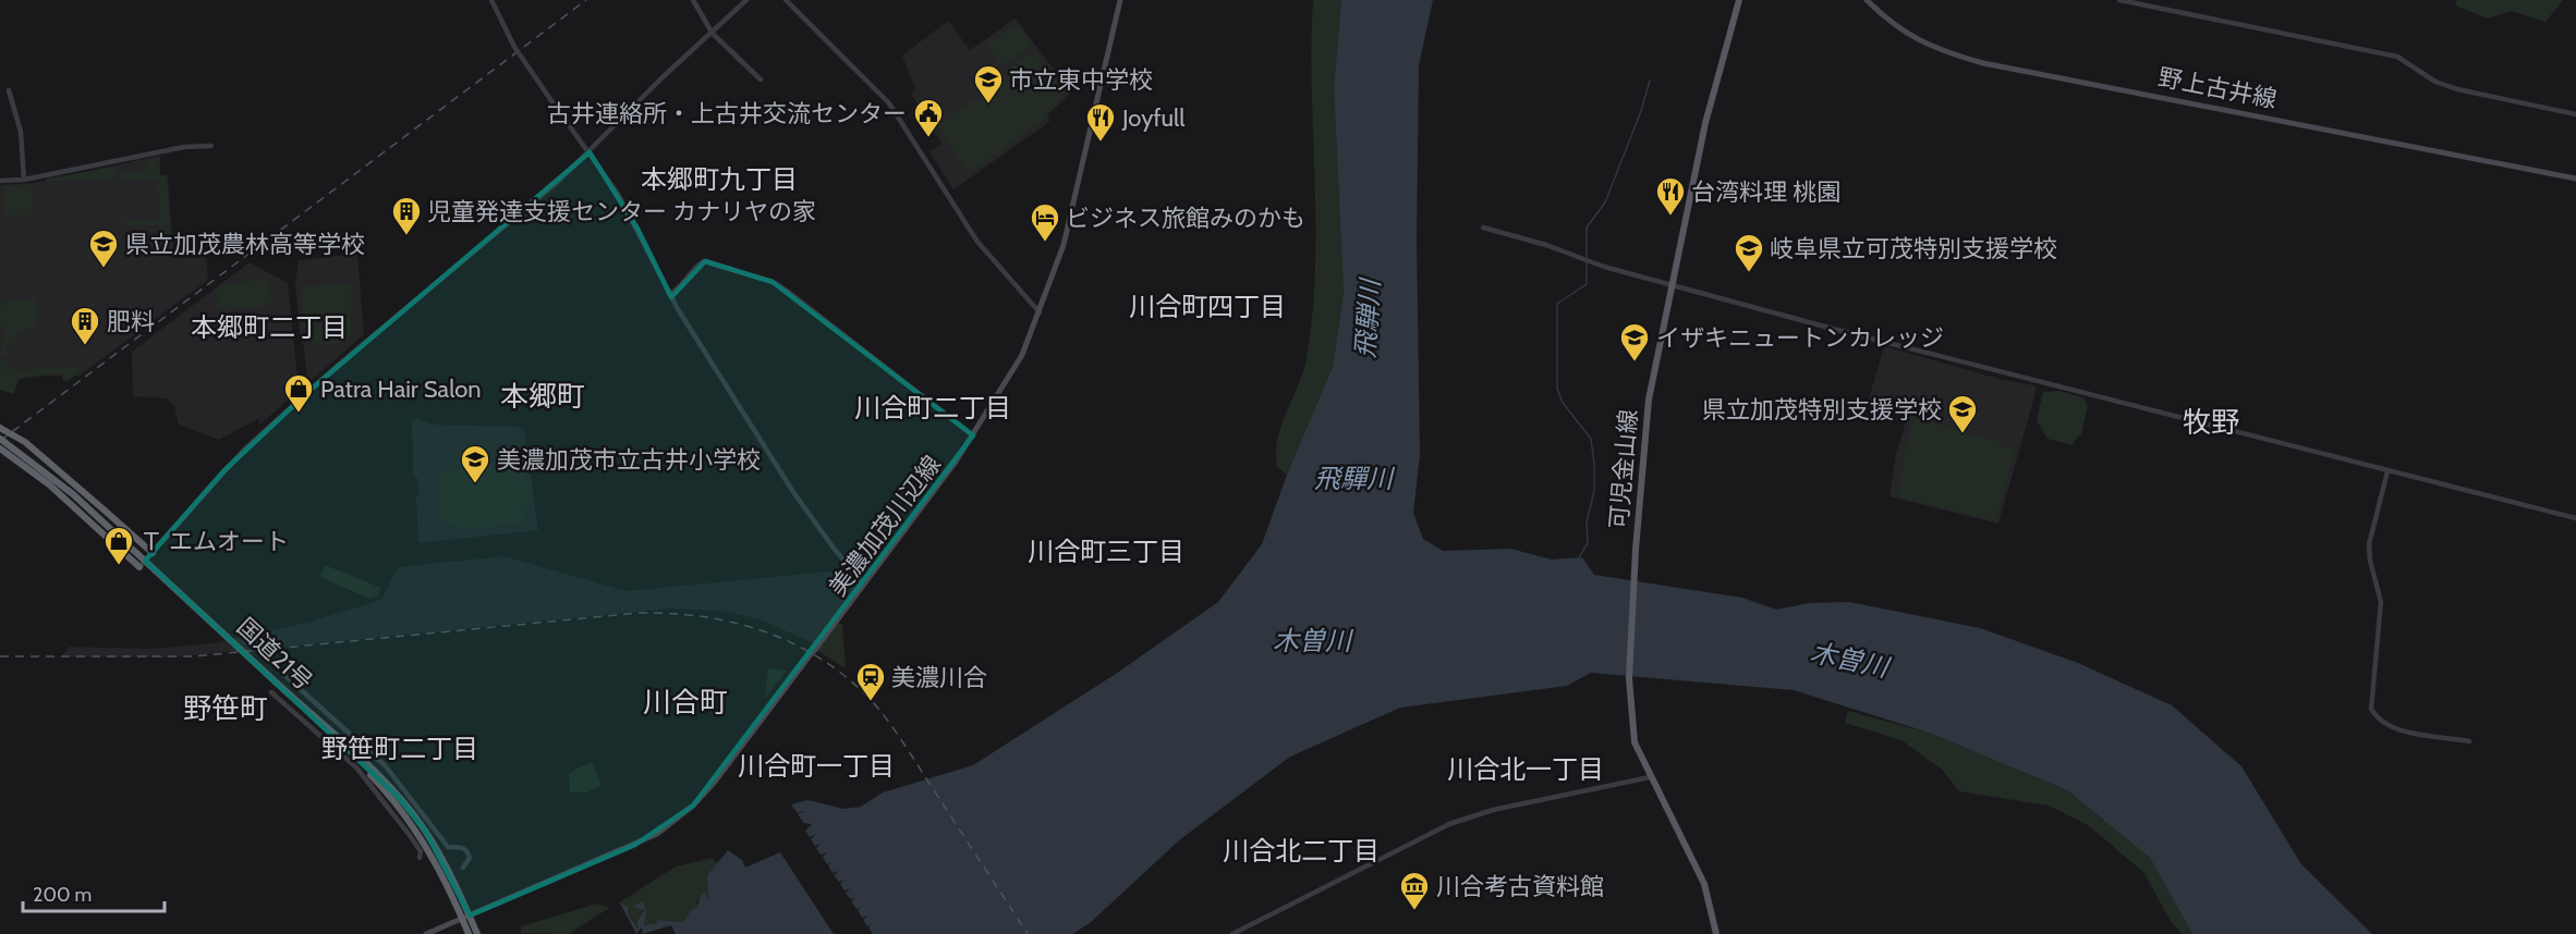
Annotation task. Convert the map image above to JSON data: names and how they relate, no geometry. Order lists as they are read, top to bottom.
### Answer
{
  "streets": {
    "highway": ["国道21号"],
    "main road": ["野上古井線", "可児金山線", "美濃加茂川辺線"]
  },
  "crossings": [
    ["美濃加茂川辺線", "国道21号"]
  ],
  "districts": [
    "本郷町九丁目",
    "川合町四丁目",
    "本郷町二丁目",
    "本郷町",
    "川合町二丁目",
    "牧野",
    "川合町三丁目",
    "川合町",
    "野笹町",
    "野笹町二丁目",
    "川合町一丁目",
    "川合北一丁目",
    "川合北二丁目"
  ],
  "water": ["飛騨川", "飛驒川", "木曽川"],
  "places": {
    "school or university": [
      "市立東中学校",
      "県立加茂農林高等学校",
      "岐阜県立可茂特別支援学校",
      "イザキニュートンカレッジ",
      "県立加茂特別支援学校",
      "美濃加茂市立古井小学校"
    ],
    "public building": ["古井連絡所・上古井交流センター"],
    "restaurant": ["Joyfull", "台湾料理 桃園"],
    "building": ["児童発達支援センター カナリヤの家", "肥料"],
    "hotel": ["ビジネス旅館みのかも"],
    "shop": ["Patra Hair Salon", "Ｔ エムオート"],
    "station": ["美濃川合"],
    "museum": ["川合考古資料館"]
  },
  "scale_bar": "200 m"
}
